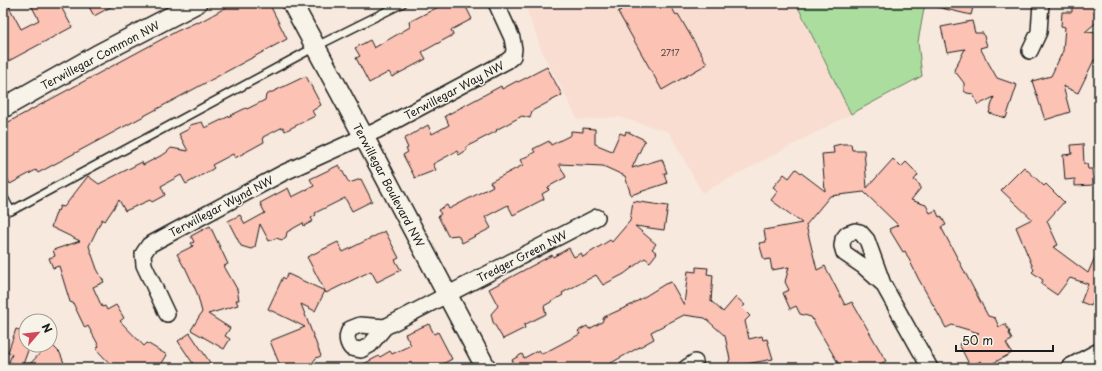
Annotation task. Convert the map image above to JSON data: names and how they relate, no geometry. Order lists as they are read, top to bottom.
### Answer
{
  "streets": {
    "street": [
      "Terwillegar Common NW",
      "Terwillegar Way NW",
      "Terwillegar Boulevard NW",
      "Terwillegar Wynd NW",
      "Tredger Green NW"
    ]
  },
  "crossings": [
    ["Terwillegar Way NW", "Terwillegar Boulevard NW"],
    ["Terwillegar Way NW", "Terwillegar Wynd NW"],
    ["Terwillegar Boulevard NW", "Terwillegar Wynd NW"],
    ["Terwillegar Boulevard NW", "Tredger Green NW"]
  ],
  "house_numbers": ["2717"],
  "scale_bar": "50 m",
  "north": "top right"
}
